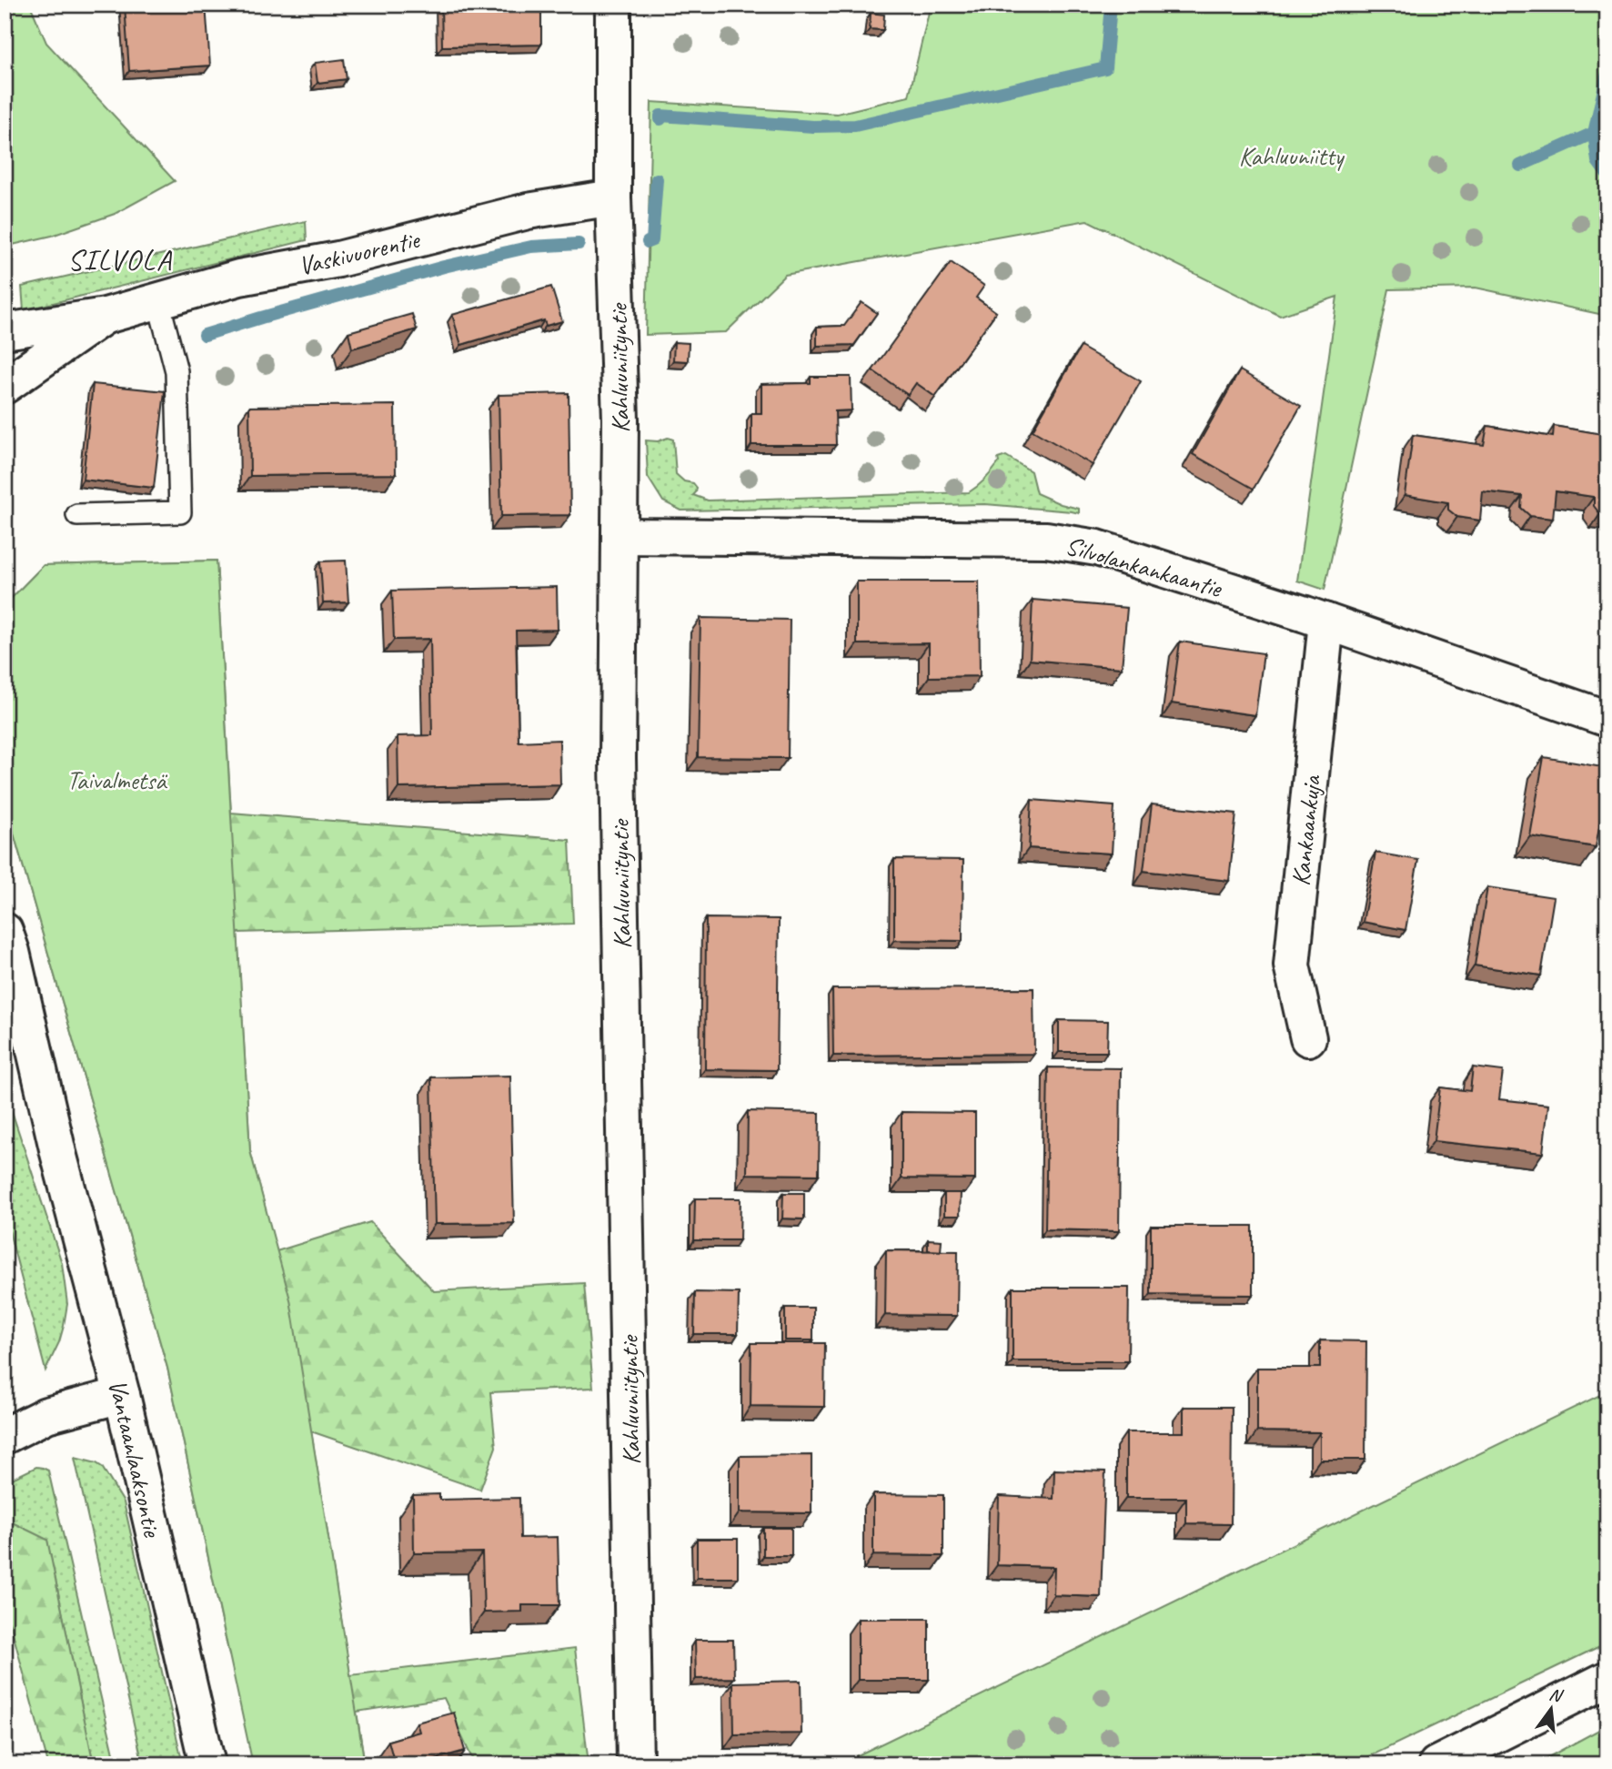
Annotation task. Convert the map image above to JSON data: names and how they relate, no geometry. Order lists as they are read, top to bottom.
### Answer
{
  "streets": {
    "street": [
      "Vaskivuorentie",
      "Kahluuniityntie",
      "Silvolankankaantie",
      "Kankaankuja",
      "Vantaanlaaksontie"
    ]
  },
  "crossings": [
    ["Vaskivuorentie", "Kahluuniityntie"],
    ["Kahluuniityntie", "Silvolankankaantie"],
    ["Silvolankankaantie", "Kankaankuja"]
  ],
  "districts": ["SILVOLA"],
  "parks": ["Kahluuniitty", "Taivalmetsä"],
  "north": "top"
}
